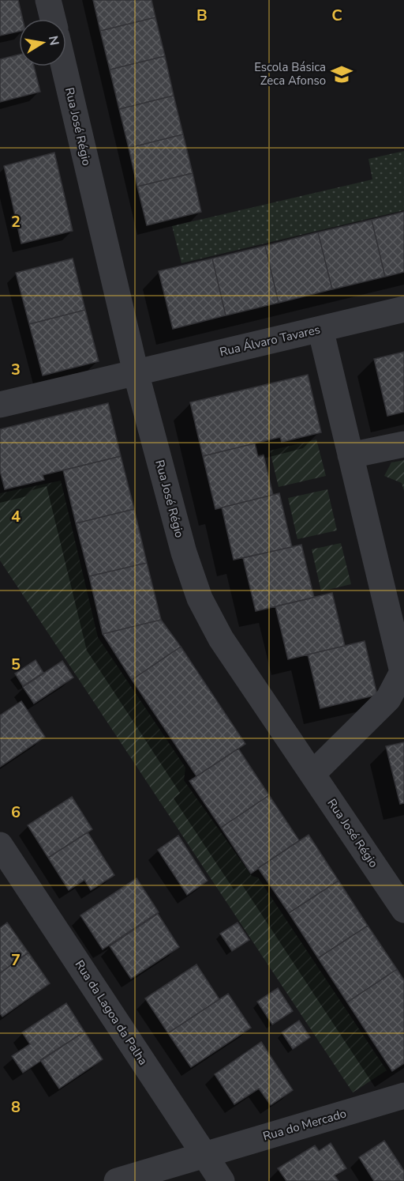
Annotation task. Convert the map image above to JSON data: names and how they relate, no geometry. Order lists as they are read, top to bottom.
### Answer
{
  "streets": {
    "street": [
      "Rua José Régio",
      "Rua Álvaro Tavares",
      "Rua da Lagoa da Palha",
      "Rua do Mercado"
    ]
  },
  "crossings": [
    ["Rua José Régio", "Rua Álvaro Tavares"],
    ["Rua da Lagoa da Palha", "Rua do Mercado"]
  ],
  "places": {
    "school or university": ["Escola Básica Zeca Afonso"]
  },
  "north": "right",
  "grid": {
    "columns": ["B", "C"],
    "rows": [
      "2",
      "3",
      "4",
      "5",
      "6",
      "7",
      "8"
    ]
  }
}
